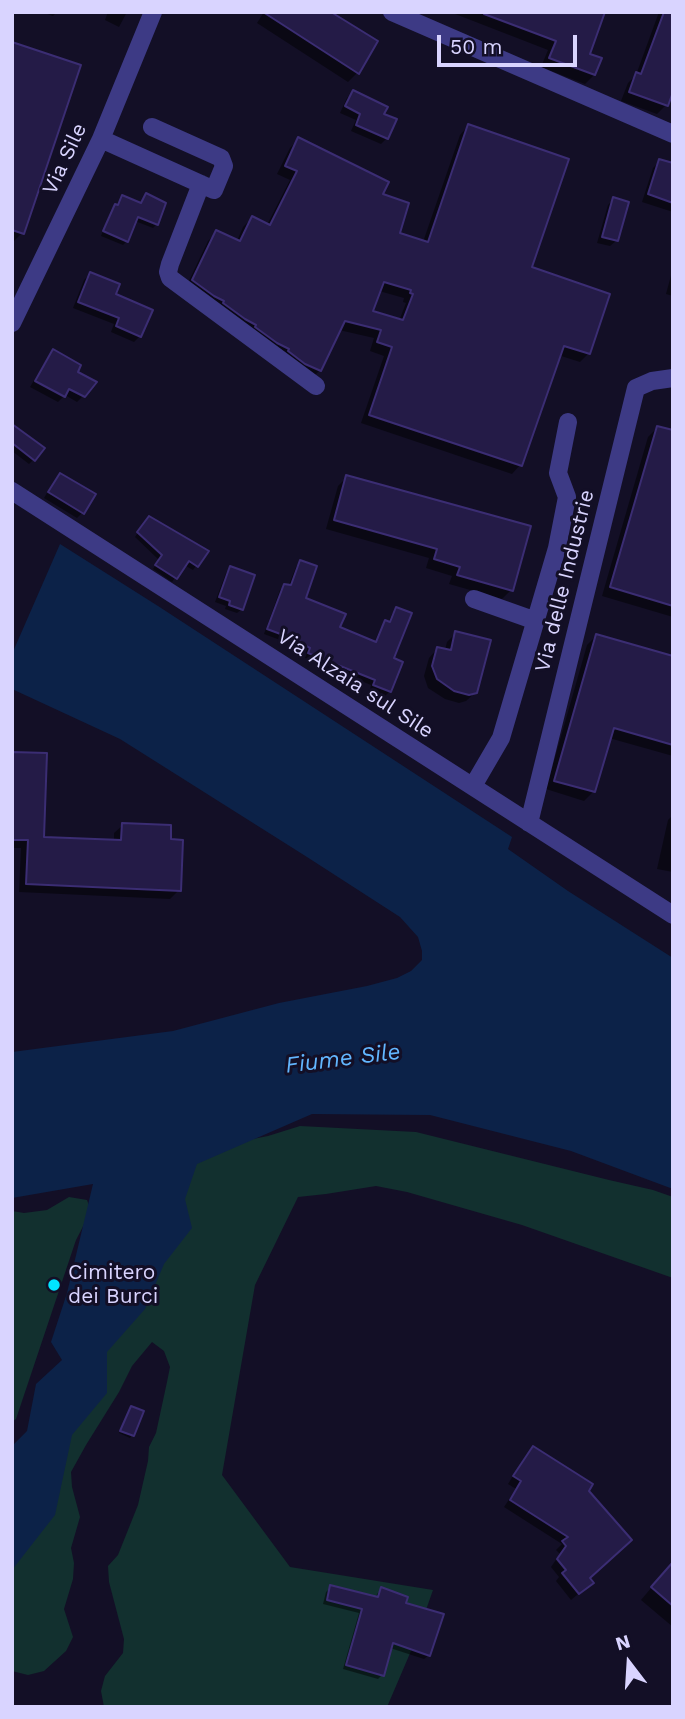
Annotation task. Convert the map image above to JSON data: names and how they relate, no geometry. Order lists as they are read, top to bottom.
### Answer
{
  "streets": {
    "street": ["Via Sile", "Via delle Industrie", "Via Alzaia sul Sile"]
  },
  "crossings": [
    ["Via delle Industrie", "Via Alzaia sul Sile"]
  ],
  "water": ["Fiume Sile"],
  "places": ["Cimitero dei Burci"],
  "scale_bar": "50 m",
  "north": "top"
}
